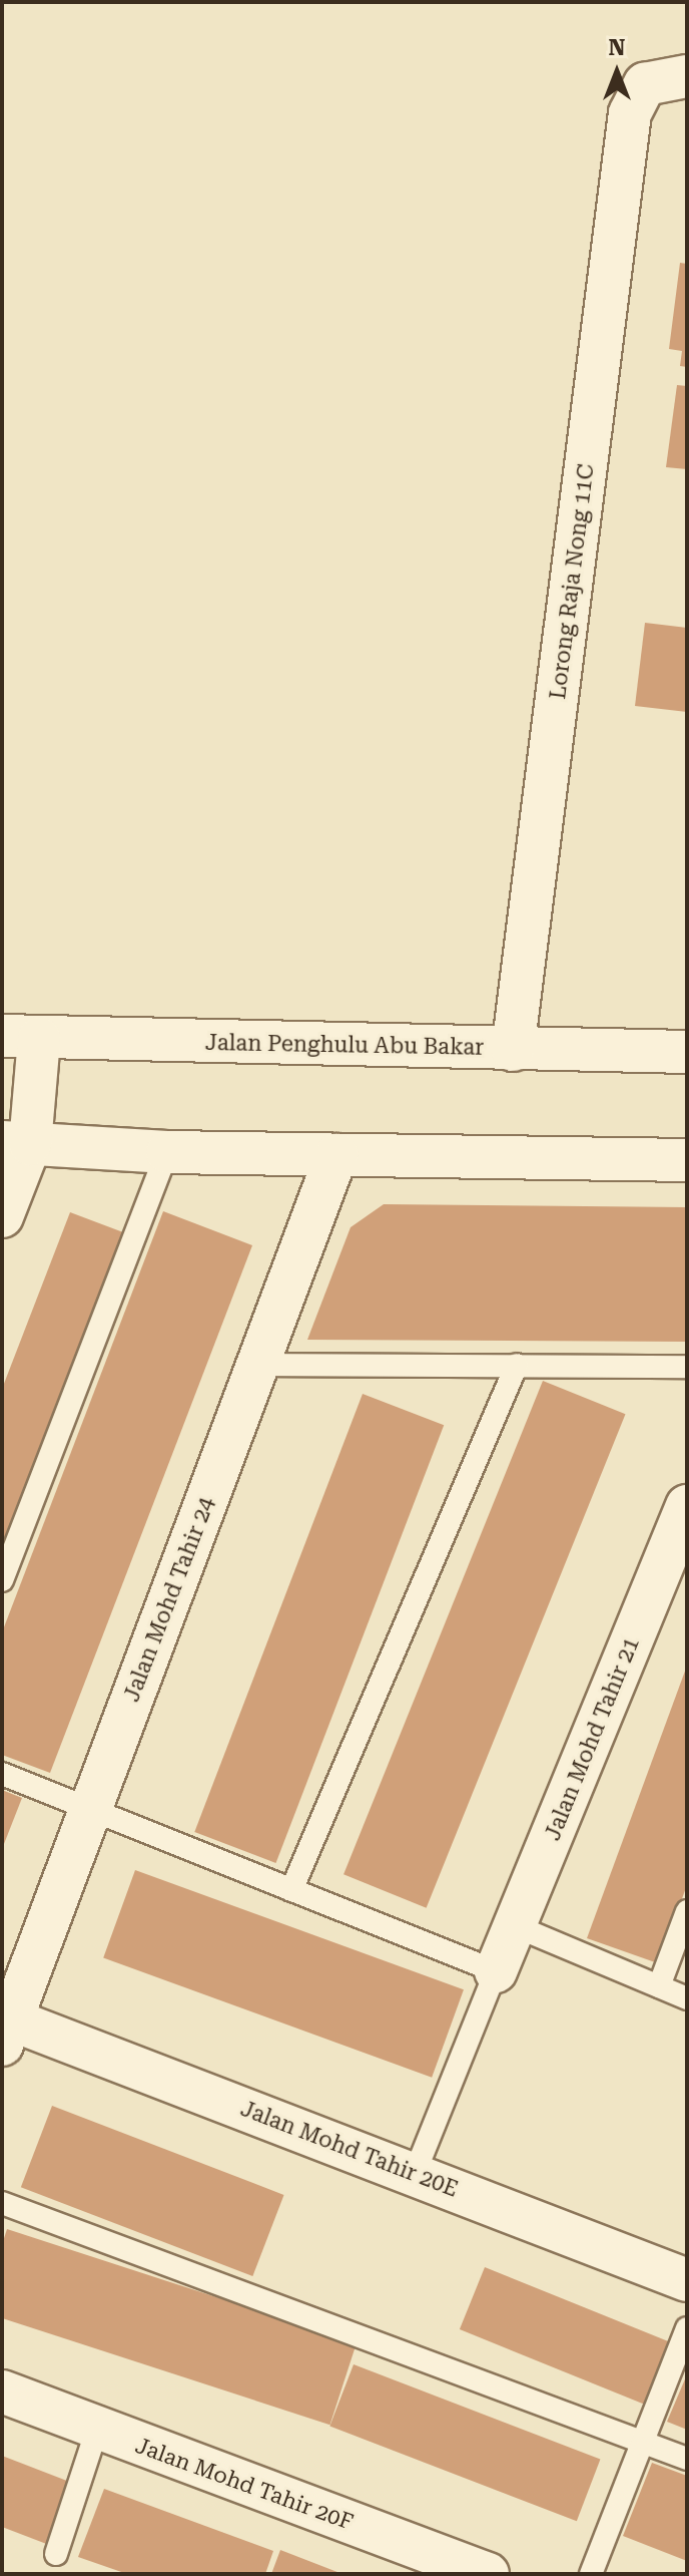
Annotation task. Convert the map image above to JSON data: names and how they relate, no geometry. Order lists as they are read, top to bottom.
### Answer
{
  "streets": {
    "street": [
      "Lorong Raja Nong 11C",
      "Jalan Penghulu Abu Bakar",
      "Jalan Mohd Tahir 24",
      "Jalan Mohd Tahir 21",
      "Jalan Mohd Tahir 20E",
      "Jalan Mohd Tahir 20F"
    ]
  },
  "crossings": [
    ["Lorong Raja Nong 11C", "Jalan Penghulu Abu Bakar"],
    ["Jalan Mohd Tahir 24", "Jalan Mohd Tahir 20E"]
  ],
  "north": "top"
}
